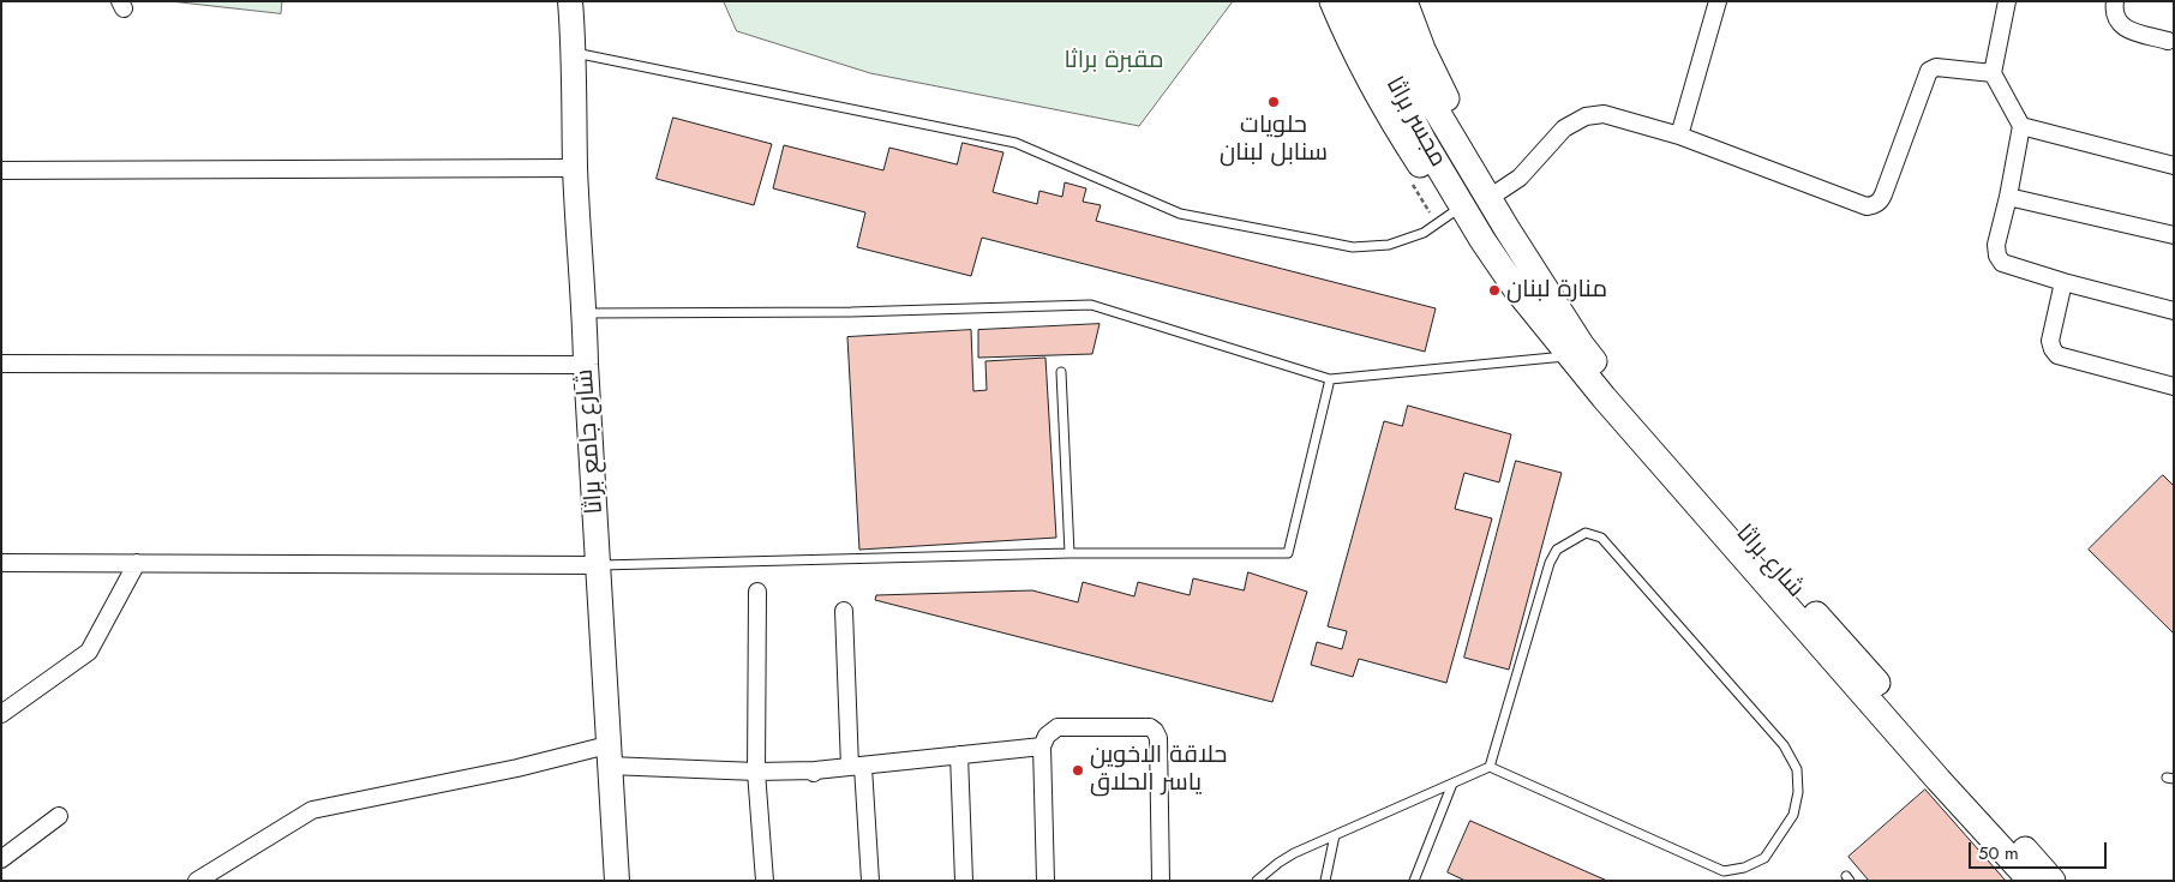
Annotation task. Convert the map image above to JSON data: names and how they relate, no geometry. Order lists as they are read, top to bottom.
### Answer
{
  "streets": {
    "main road": ["مجسر براثا", "شارع براثا"],
    "street": ["شارع جامع براثا"]
  },
  "crossings": [
    ["مجسر براثا", "شارع براثا"]
  ],
  "parks": ["مقبرة براثا"],
  "places": ["حلويات سنابل لبنان", "منارة لبنان", "حلاقة الاخوين ياسر الحلاق"],
  "scale_bar": "50 m"
}
